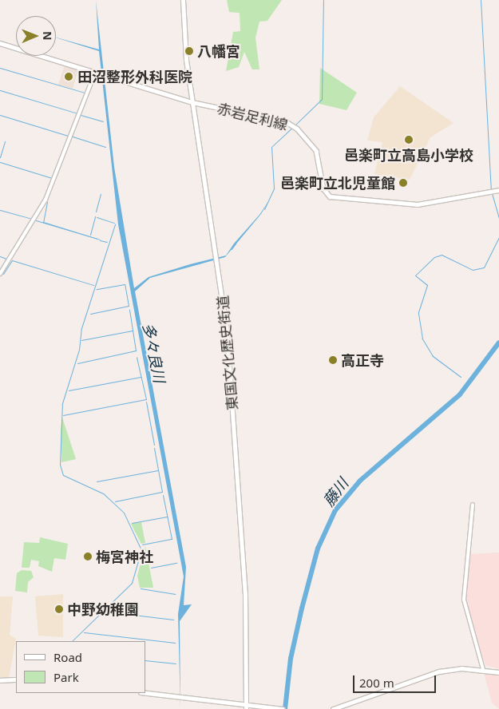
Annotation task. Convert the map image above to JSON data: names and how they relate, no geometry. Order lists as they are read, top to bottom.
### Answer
{
  "streets": {
    "main road": ["赤岩足利線", "東国文化歴史街道"]
  },
  "crossings": [
    ["赤岩足利線", "東国文化歴史街道"]
  ],
  "water": ["多々良川", "藤川"],
  "places": [
    "八幡宮",
    "田沼整形外科医院",
    "邑楽町立高島小学校",
    "邑楽町立北児童館",
    "高正寺",
    "梅宮神社",
    "中野幼稚園"
  ],
  "legend": ["Road", "Park"],
  "scale_bar": "200 m",
  "north": "right"
}
